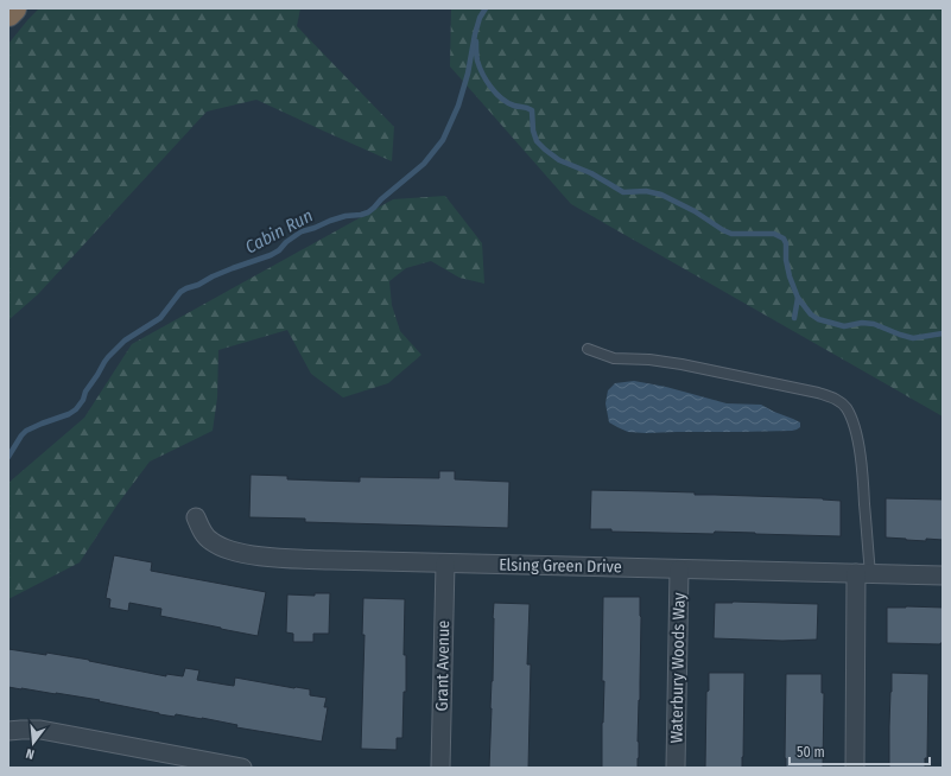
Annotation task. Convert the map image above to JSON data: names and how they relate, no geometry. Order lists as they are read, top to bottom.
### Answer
{
  "streets": {
    "street": ["Elsing Green Drive", "Grant Avenue", "Waterbury Woods Way"]
  },
  "crossings": [
    ["Elsing Green Drive", "Grant Avenue"],
    ["Elsing Green Drive", "Waterbury Woods Way"]
  ],
  "water": ["Cabin Run"],
  "scale_bar": "50 m",
  "north": "bottom"
}
